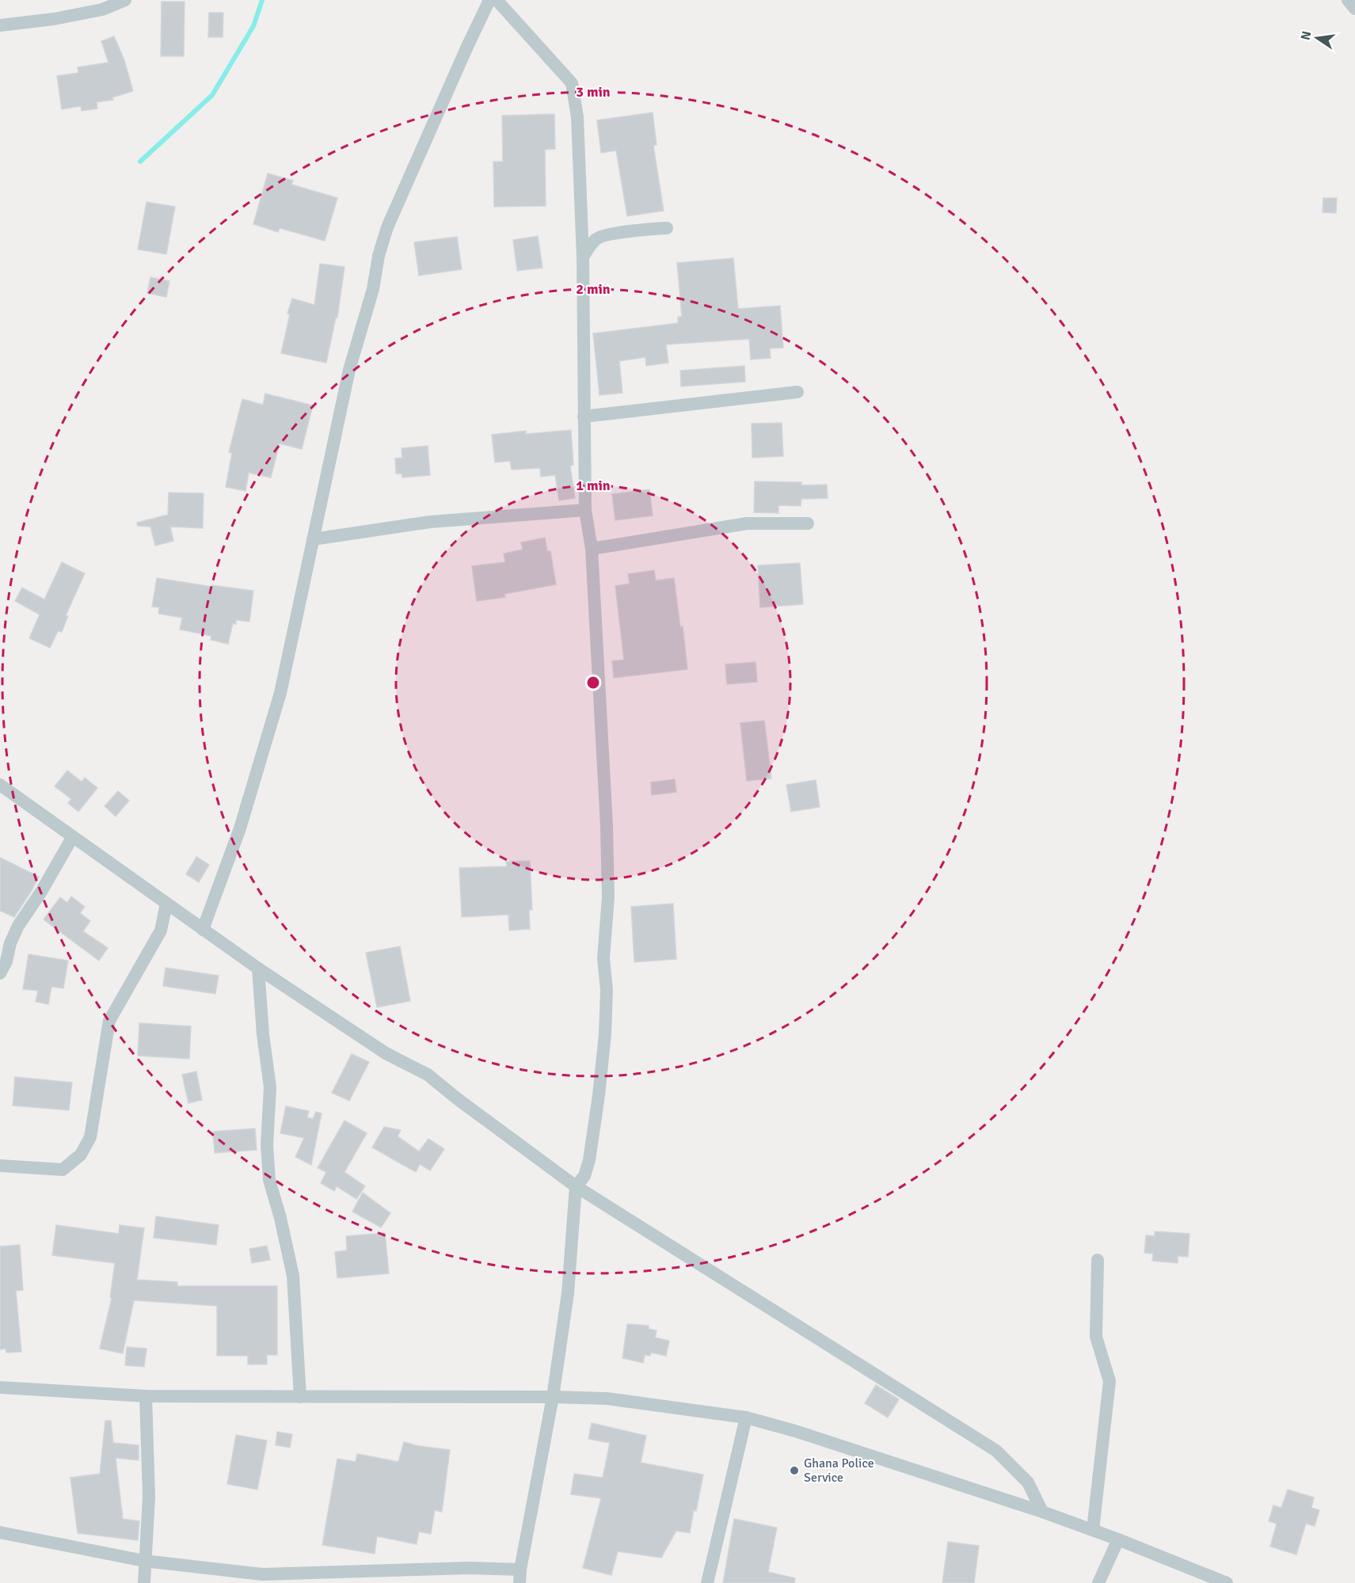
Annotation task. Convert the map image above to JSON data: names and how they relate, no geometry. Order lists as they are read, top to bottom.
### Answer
{
  "places": ["Ghana Police Service"],
  "north": "left",
  "rings": ["3 min", "2 min", "1 min"]
}
